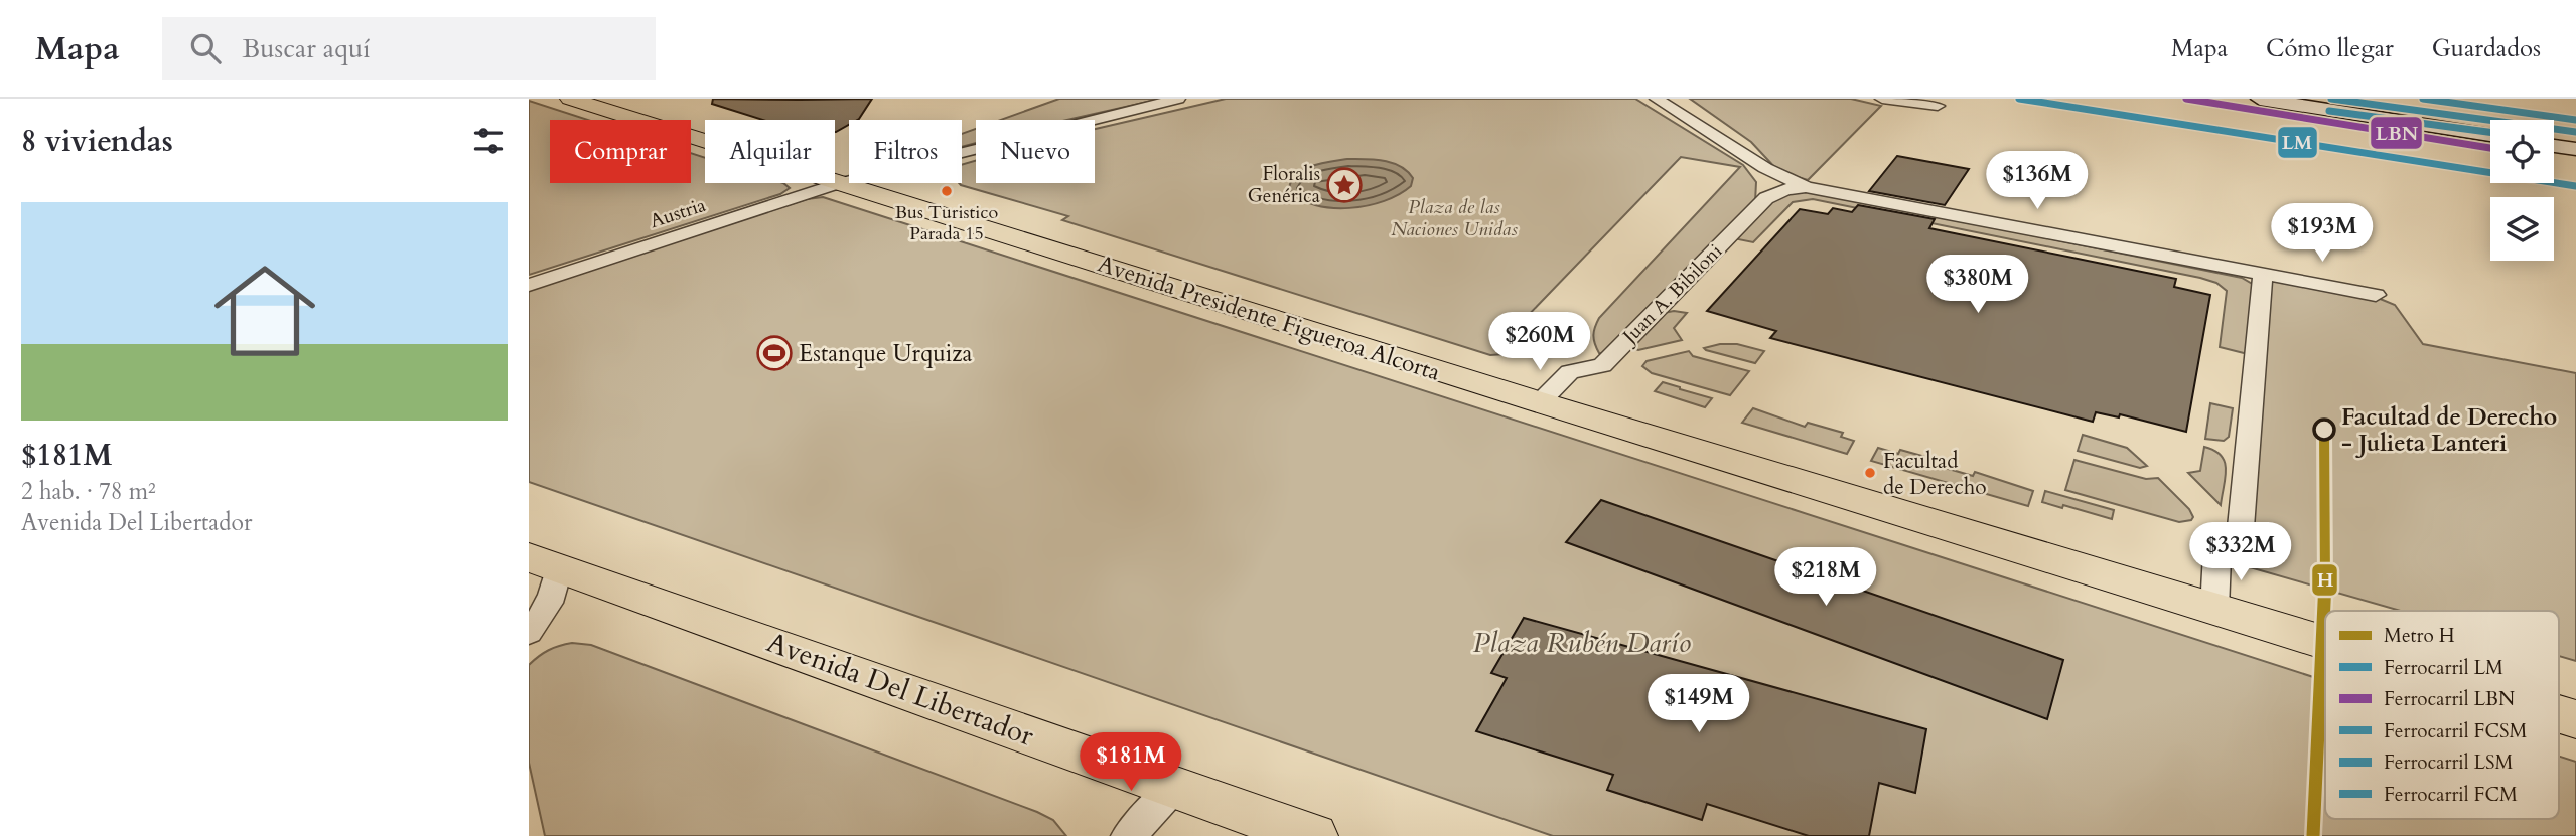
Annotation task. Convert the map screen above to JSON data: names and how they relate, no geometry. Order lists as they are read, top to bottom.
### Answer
{
  "streets": {
    "main road": ["Avenida Presidente Figueroa Alcorta", "Avenida Del Libertador"],
    "street": ["Austria", "Juan A. Bibiloni"]
  },
  "crossings": [
    ["Austria", "Avenida Presidente Figueroa Alcorta"],
    ["Juan A. Bibiloni", "Avenida Presidente Figueroa Alcorta"]
  ],
  "parks": ["Plaza de las Naciones Unidas", "Plaza Rubén Darío"],
  "places": {
    "place": ["Floralis Genérica"],
    "other": ["Bus Turistico Parada 15", "Facultad de Derecho - Julieta Lanteri", "Facultad de Derecho"],
    "sports": ["Estanque Urquiza"]
  },
  "lines": [
    "rail line LM",
    "rail line LBN",
    "rail line FCSM",
    "rail line FCM",
    "rail line LSM",
    "metro line H"
  ],
  "legend": [
    "Metro H",
    "Ferrocarril LM",
    "Ferrocarril LBN",
    "Ferrocarril FCSM",
    "Ferrocarril LSM",
    "Ferrocarril FCM"
  ],
  "page": {
    "header": "Mapa",
    "search": "Buscar aquí",
    "nav": ["Mapa", "Cómo llegar", "Guardados"],
    "heading": "8 viviendas",
    "chip": [
      "Comprar",
      "Alquilar",
      "Filtros",
      "Nuevo"
    ],
    "price": [
      "$136M",
      "$193M",
      "$380M",
      "$260M",
      "$332M",
      "$218M",
      "$149M",
      "$181M"
    ],
    "list": [
      {
        "name": "$181M",
        "note": "2 hab. · 78 m² · Avenida Del Libertador"
      }
    ]
  }
}
